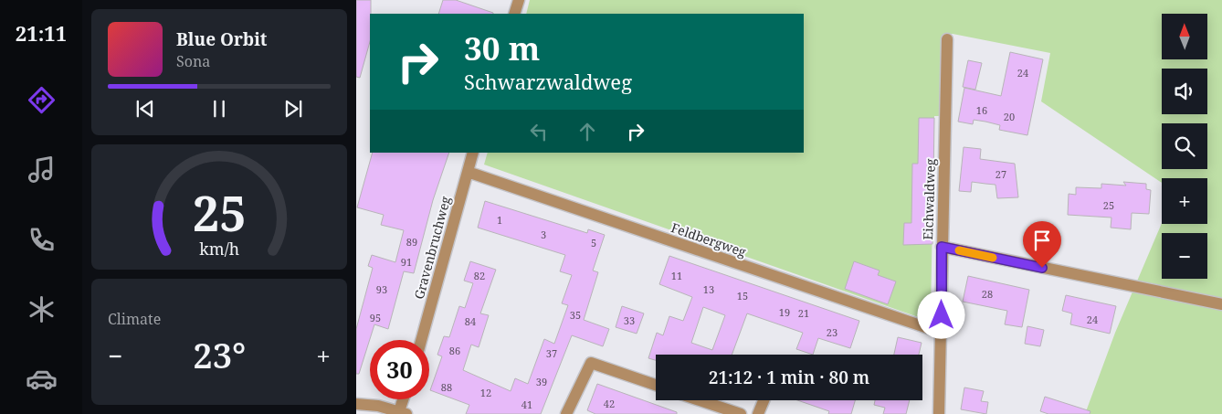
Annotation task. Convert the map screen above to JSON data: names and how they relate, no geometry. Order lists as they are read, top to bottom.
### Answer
{
  "streets": {
    "street": ["Eichwaldweg", "Feldbergweg", "Gravenbruchweg"]
  },
  "crossings": [
    ["Eichwaldweg", "Feldbergweg"],
    ["Feldbergweg", "Gravenbruchweg"]
  ],
  "house_numbers": [
    "24",
    "16",
    "20",
    "27",
    "25",
    "1",
    "3",
    "89",
    "5",
    "91",
    "82",
    "11",
    "93",
    "13",
    "28",
    "15",
    "19",
    "21",
    "35",
    "95",
    "24",
    "33",
    "84",
    "23",
    "86",
    "37",
    "39",
    "88",
    "12",
    "42",
    "41"
  ],
  "north": "top",
  "page": {
    "tabs": "21:11",
    "map_buttons": ["+", "−"],
    "turn": ["30 m", "Schwarzwaldweg"],
    "song": ["Blue Orbit", "Sona"],
    "tile": "Climate",
    "heat": ["−", "23°", "+"],
    "limit": "30",
    "trip": "21:12 · 1 min · 80 m",
    "gauge": ["25", "km/h"]
  }
}
